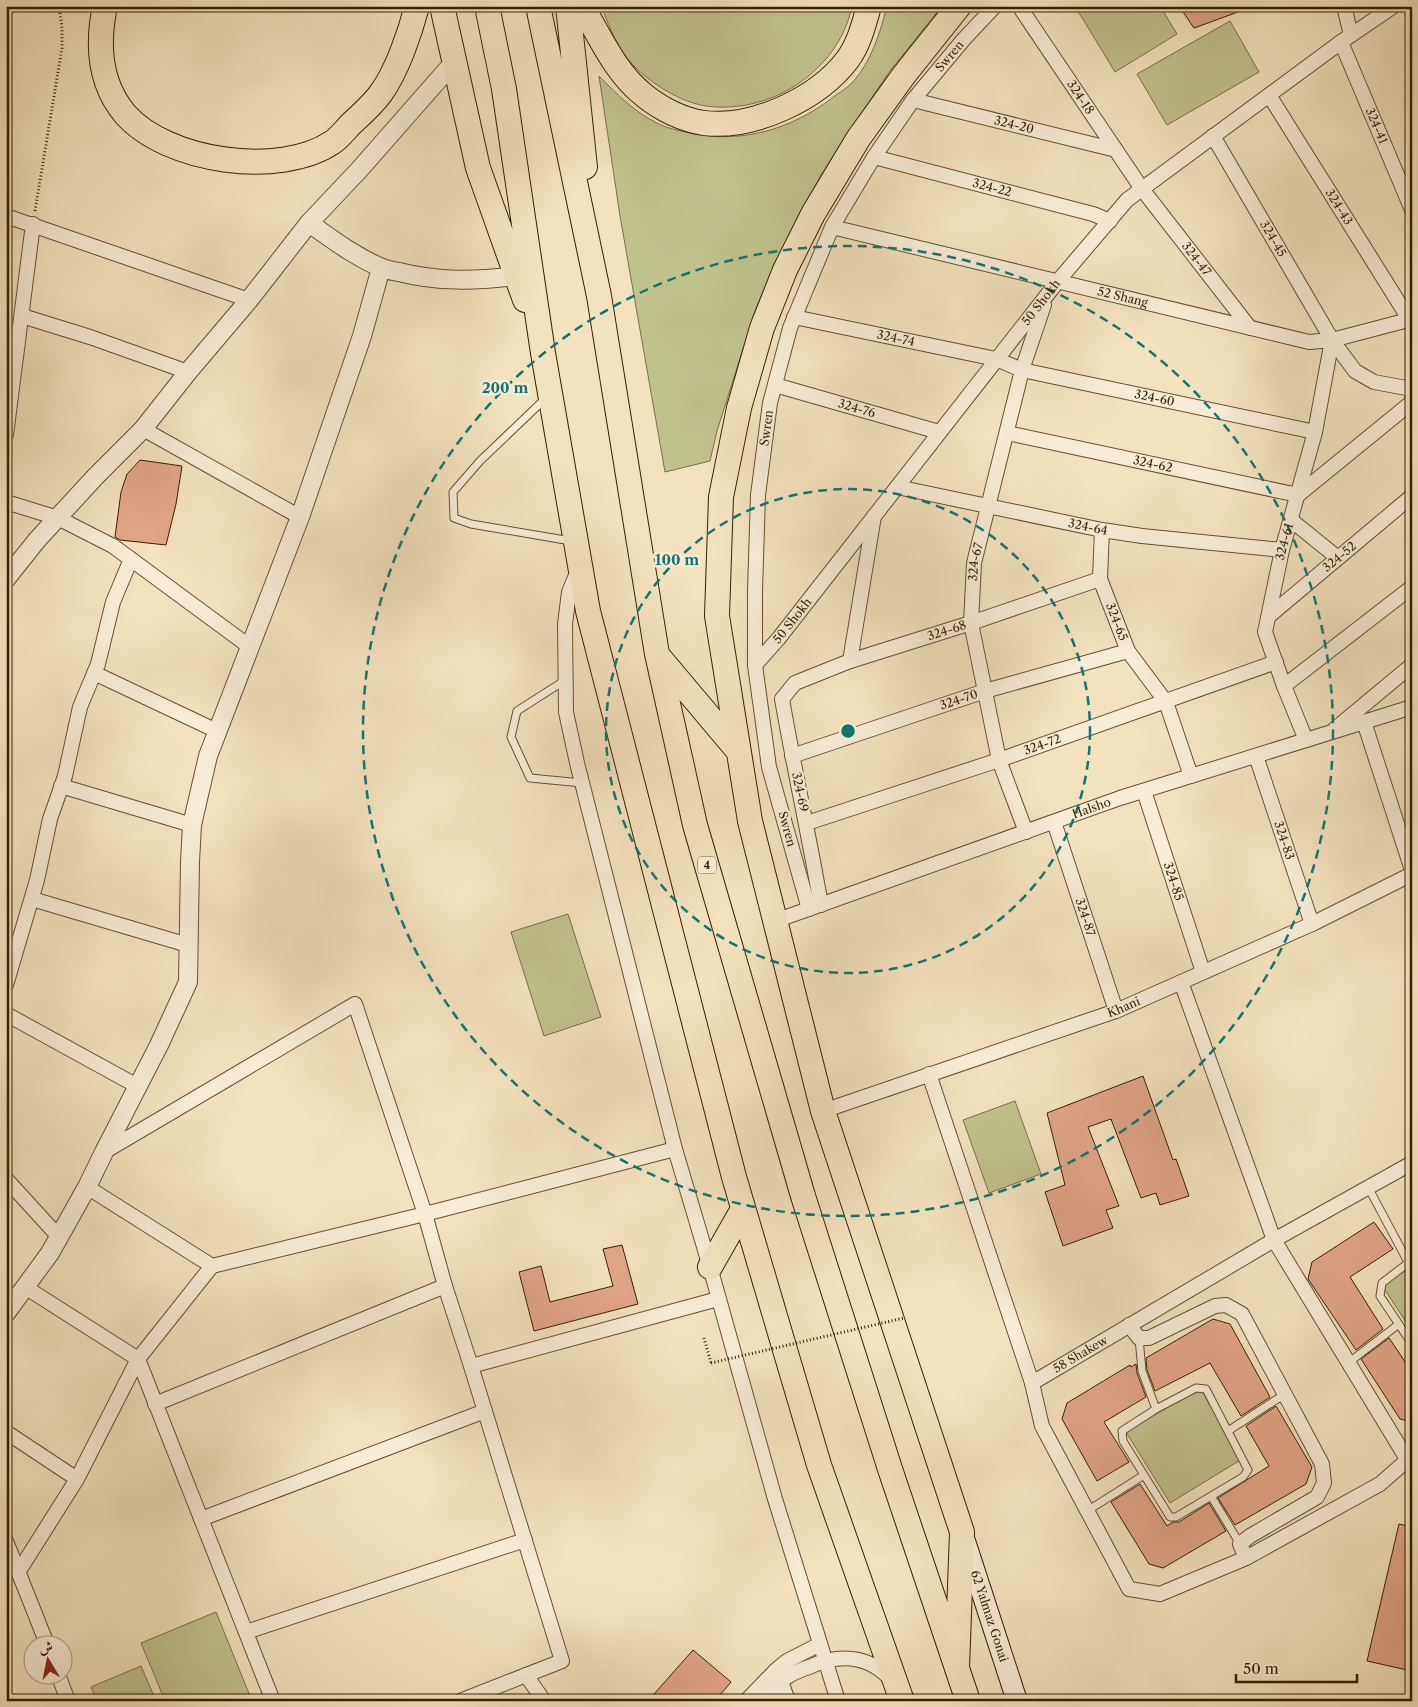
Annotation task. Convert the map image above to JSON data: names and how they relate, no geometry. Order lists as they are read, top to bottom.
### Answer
{
  "streets": {
    "highway": ["4"],
    "main road": ["62 Yalmaz Gonai"],
    "street": [
      "Swren",
      "324-18",
      "324-20",
      "324-41",
      "324-22",
      "324-43",
      "324-45",
      "324-47",
      "52 Shang",
      "50 Shokh",
      "324-74",
      "324-60",
      "324-76",
      "324-62",
      "324-64",
      "324-61",
      "324-52",
      "324-67",
      "324-65",
      "324-68",
      "324-70",
      "324-72",
      "324-69",
      "Halsho",
      "324-83",
      "324-85",
      "324-87",
      "Khani",
      "58 Shakew"
    ]
  },
  "crossings": [
    ["Swren", "324-20"],
    ["Swren", "324-22"],
    ["Swren", "52 Shang"],
    ["Swren", "50 Shokh"],
    ["Swren", "324-74"],
    ["Swren", "324-76"],
    ["Swren", "324-69"],
    ["Swren", "Halsho"],
    ["324-18", "324-20"],
    ["324-18", "324-47"],
    ["324-18", "50 Shokh"],
    ["324-41", "50 Shokh"],
    ["324-22", "50 Shokh"],
    ["324-43", "52 Shang"],
    ["324-43", "50 Shokh"],
    ["324-45", "52 Shang"],
    ["324-45", "50 Shokh"],
    ["324-45", "324-61"],
    ["324-47", "52 Shang"],
    ["324-47", "50 Shokh"],
    ["52 Shang", "50 Shokh"],
    ["52 Shang", "324-61"],
    ["50 Shokh", "324-74"],
    ["50 Shokh", "324-60"],
    ["50 Shokh", "324-76"],
    ["50 Shokh", "324-64"],
    ["50 Shokh", "324-67"],
    ["324-74", "324-60"],
    ["324-60", "324-61"],
    ["324-60", "324-67"],
    ["324-62", "324-61"],
    ["324-62", "324-67"],
    ["324-64", "324-61"],
    ["324-64", "324-67"],
    ["324-64", "324-65"],
    ["324-61", "324-52"],
    ["324-61", "324-72"],
    ["324-61", "Halsho"],
    ["324-67", "324-68"],
    ["324-67", "324-70"],
    ["324-67", "324-72"],
    ["324-67", "Halsho"],
    ["324-65", "324-68"],
    ["324-65", "324-70"],
    ["324-65", "324-72"],
    ["324-65", "Halsho"],
    ["324-68", "324-69"],
    ["324-70", "324-69"],
    ["324-72", "324-69"],
    ["324-69", "Halsho"],
    ["Halsho", "324-83"],
    ["Halsho", "324-85"],
    ["Halsho", "324-87"],
    ["324-83", "Khani"],
    ["324-85", "Khani"],
    ["324-87", "Khani"]
  ],
  "scale_bar": "50 m",
  "north": "top",
  "rings": ["200 m", "100 m"]
}
